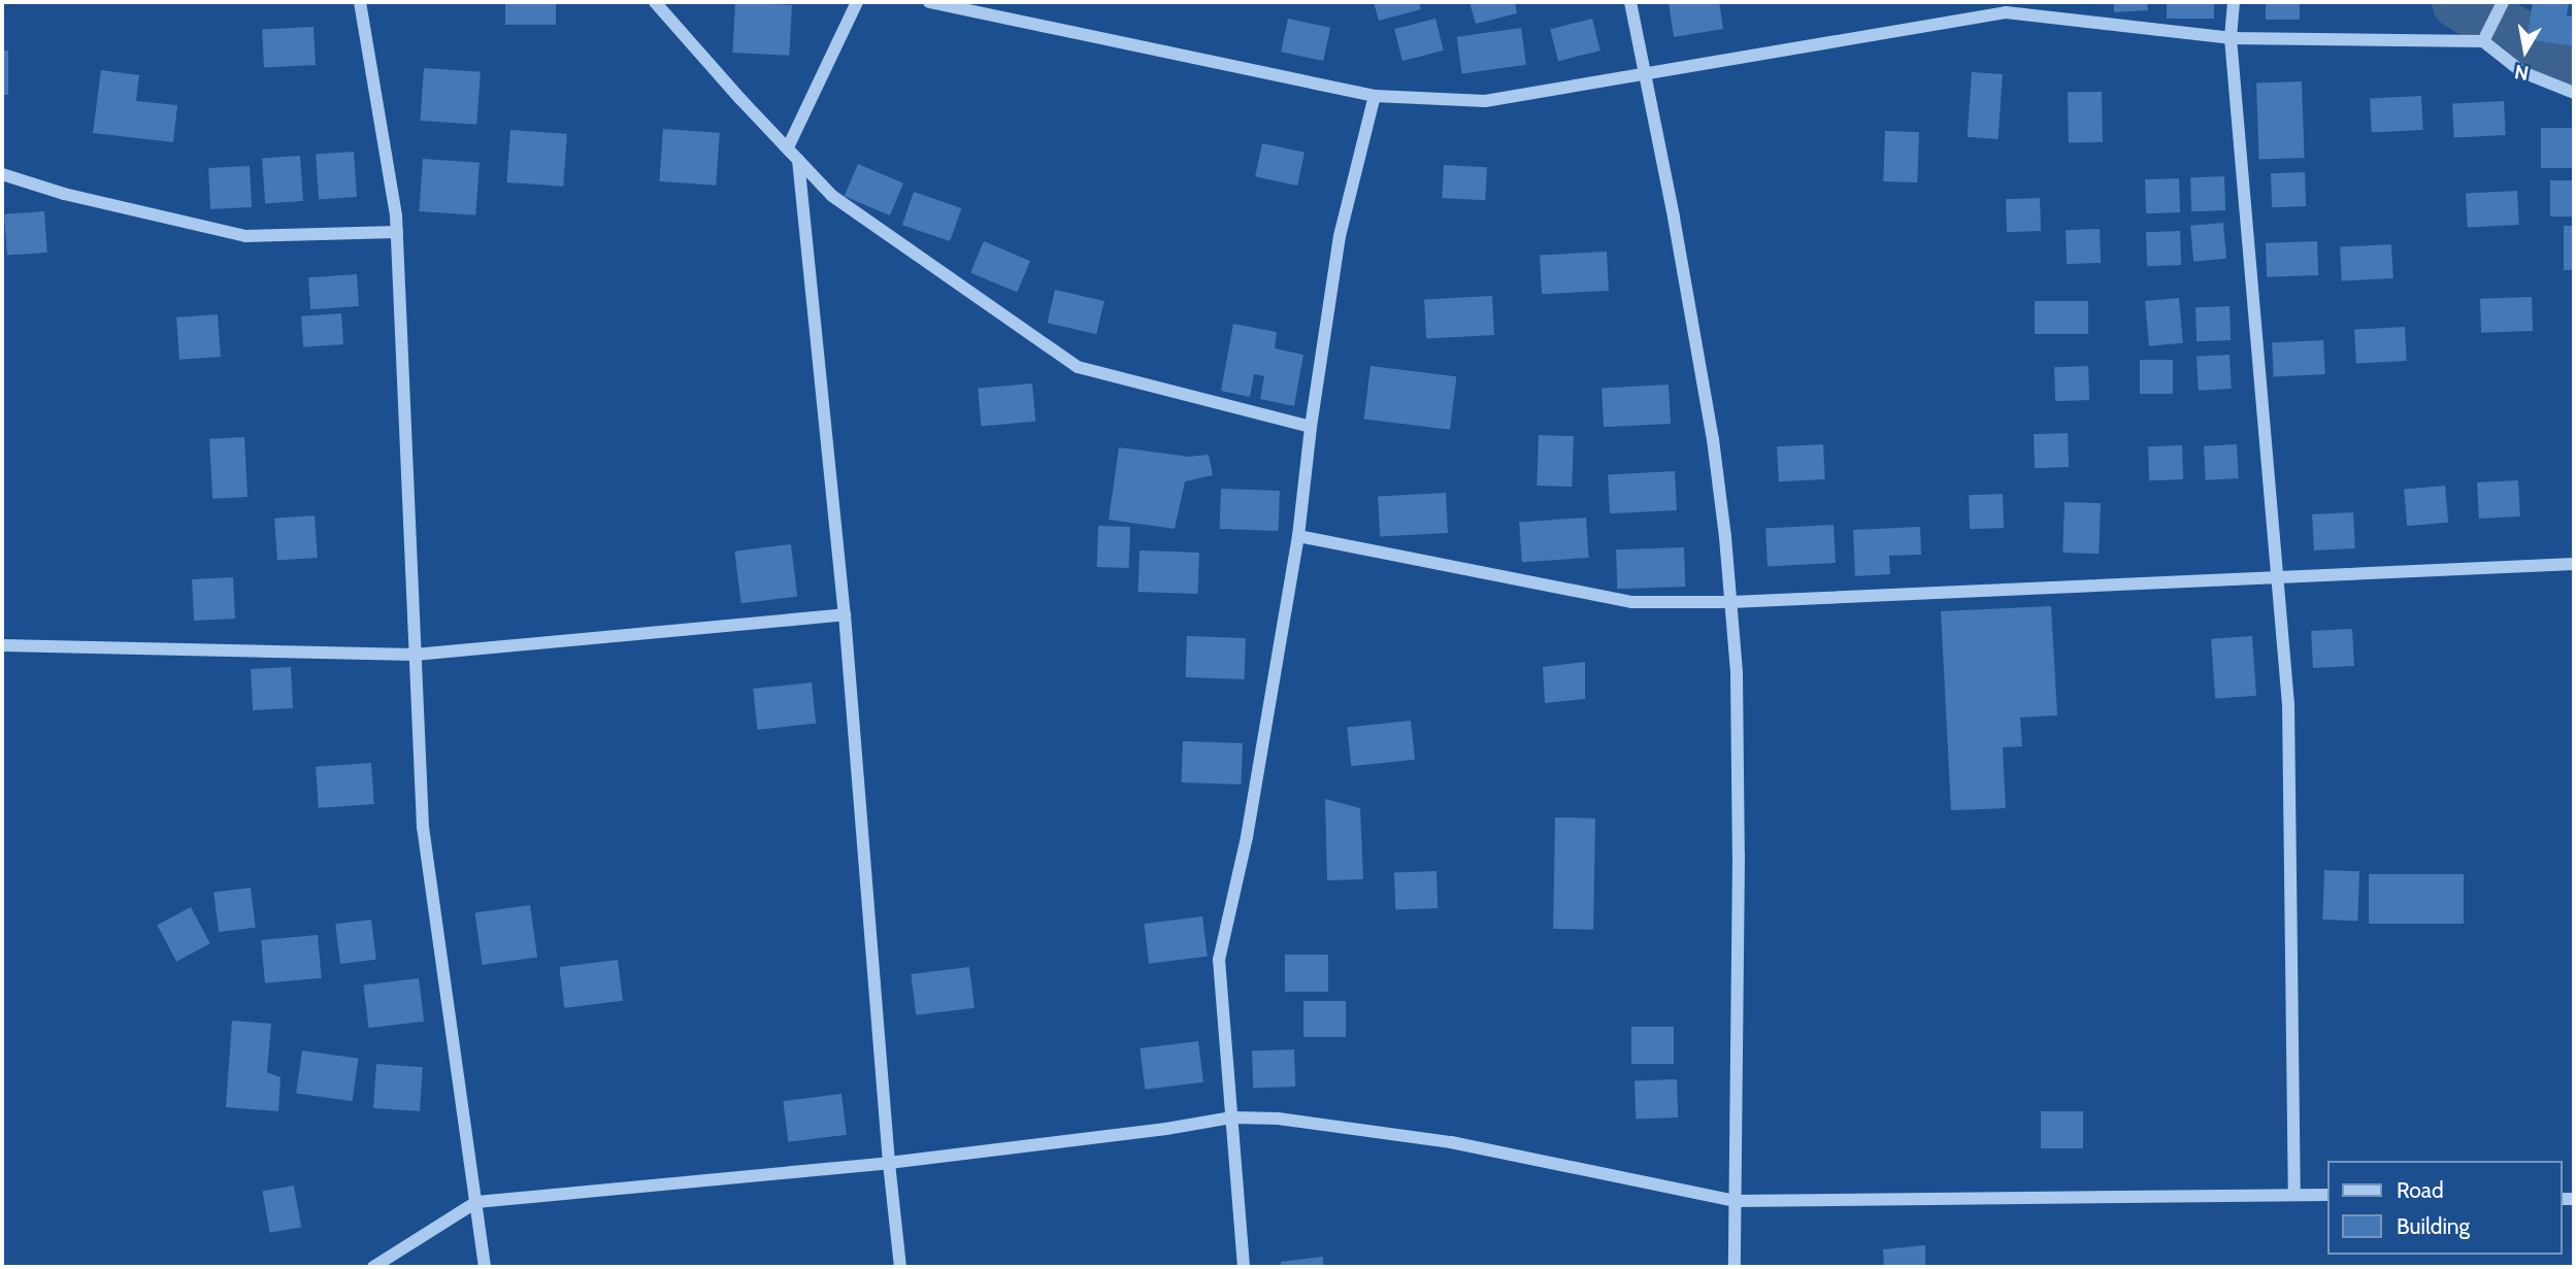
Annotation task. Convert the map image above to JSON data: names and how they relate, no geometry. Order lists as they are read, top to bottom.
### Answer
{
  "legend": ["Road", "Building"],
  "north": "bottom"
}
